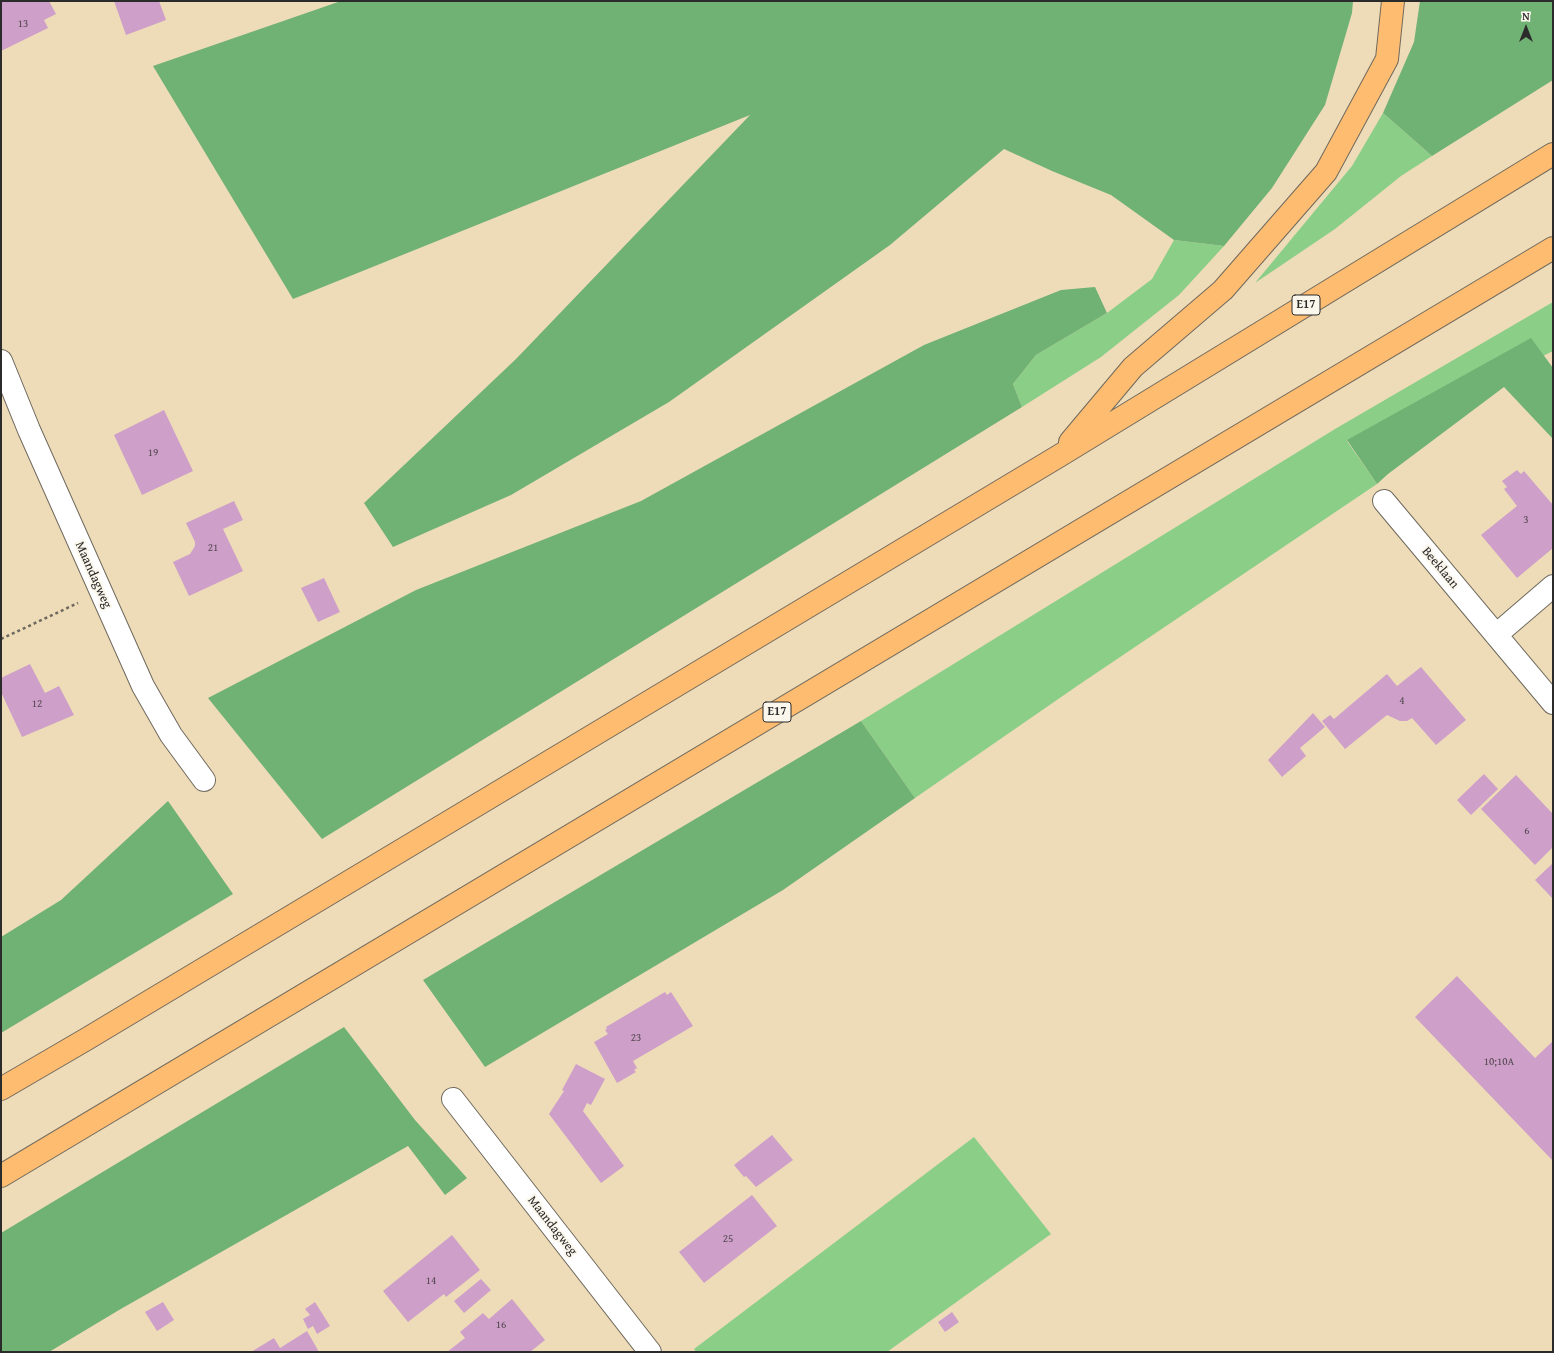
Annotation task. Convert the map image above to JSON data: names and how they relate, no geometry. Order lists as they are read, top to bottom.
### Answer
{
  "streets": {
    "highway": ["E17"],
    "street": ["Beeklaan", "Maandagweg"]
  },
  "house_numbers": [
    "13",
    "19",
    "3",
    "21",
    "4",
    "12",
    "6",
    "23",
    "10;10A",
    "25",
    "14",
    "16"
  ],
  "north": "top"
}
